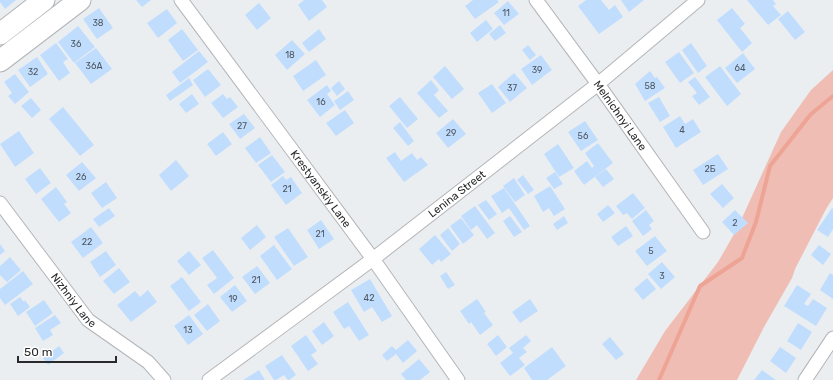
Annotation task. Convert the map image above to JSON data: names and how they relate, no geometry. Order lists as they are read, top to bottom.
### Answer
{
  "streets": {
    "street": [
      "Melnichnyi Lane",
      "Krestyanskiy Lane",
      "Lenina Street",
      "Nizhniy Lane"
    ]
  },
  "crossings": [
    ["Melnichnyi Lane", "Lenina Street"],
    ["Krestyanskiy Lane", "Lenina Street"]
  ],
  "house_numbers": [
    "11",
    "38",
    "36",
    "18",
    "36А",
    "64",
    "39",
    "32",
    "58",
    "37",
    "16",
    "27",
    "4",
    "29",
    "56",
    "2Б",
    "26",
    "21",
    "2",
    "21",
    "22",
    "5",
    "3",
    "21",
    "42",
    "19",
    "13"
  ],
  "scale_bar": "50 m"
}
